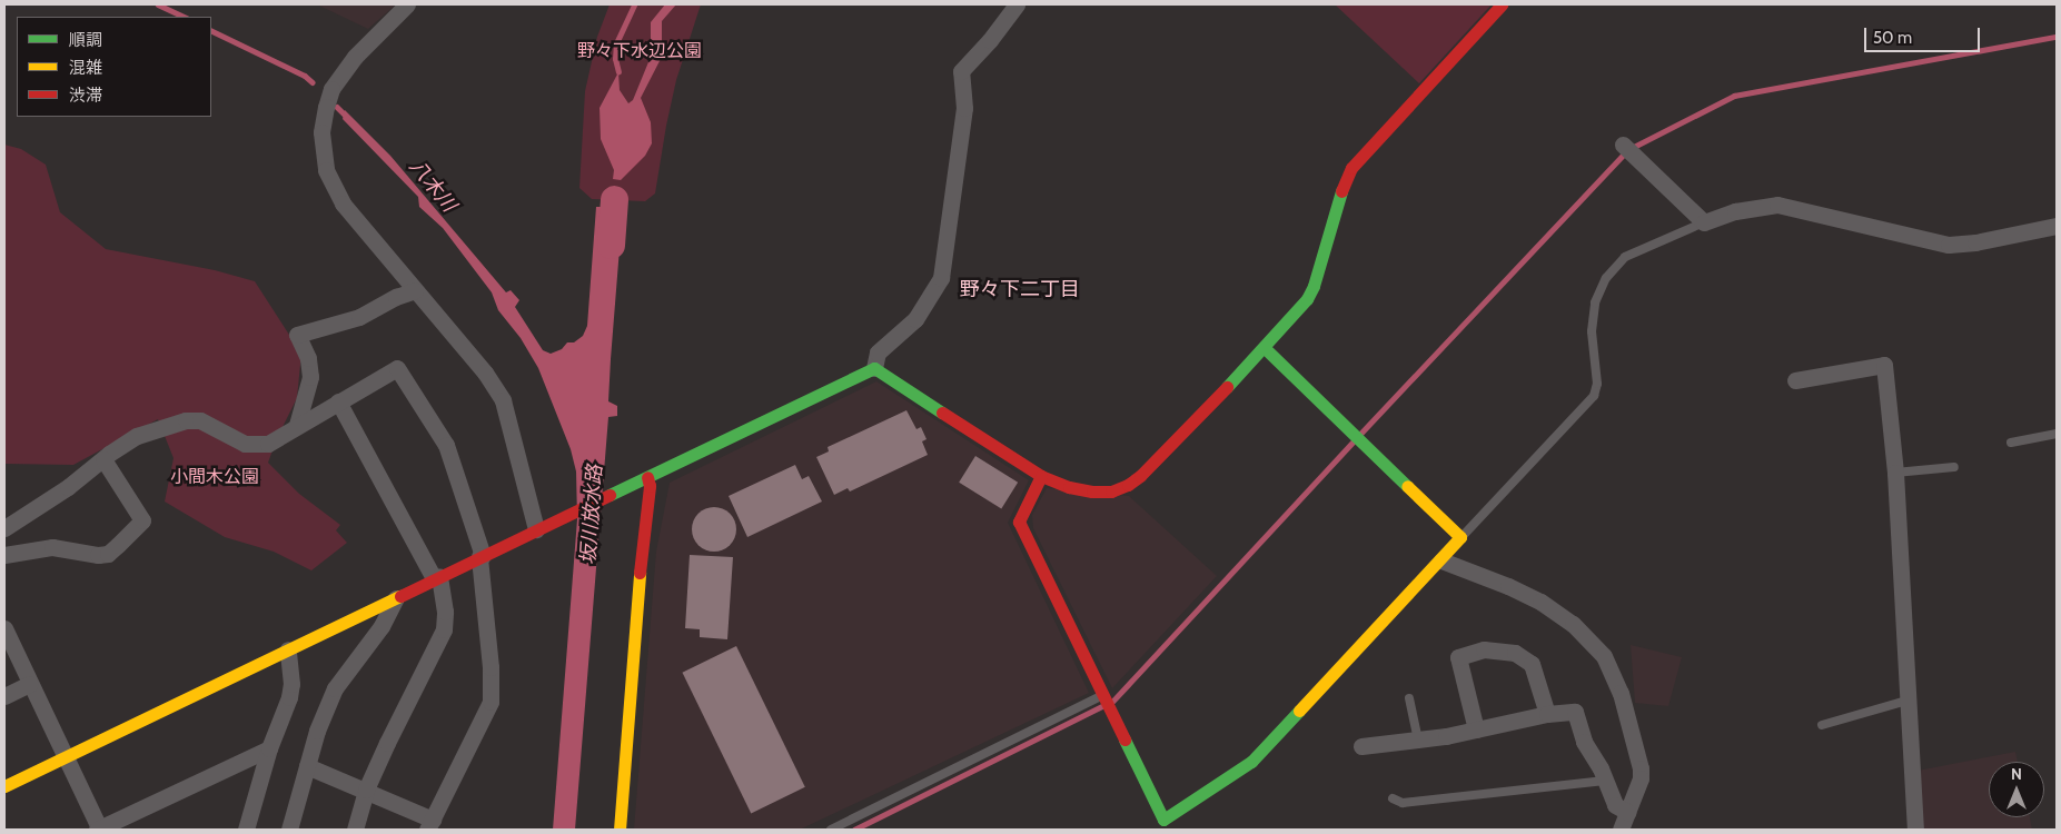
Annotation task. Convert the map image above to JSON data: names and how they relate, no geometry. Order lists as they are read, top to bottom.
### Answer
{
  "districts": ["野々下二丁目"],
  "water": ["八木川", "坂川放水路"],
  "parks": ["野々下水辺公園", "小間木公園"],
  "legend": ["順調", "混雑", "渋滞"],
  "scale_bar": "50 m",
  "north": "top"
}
